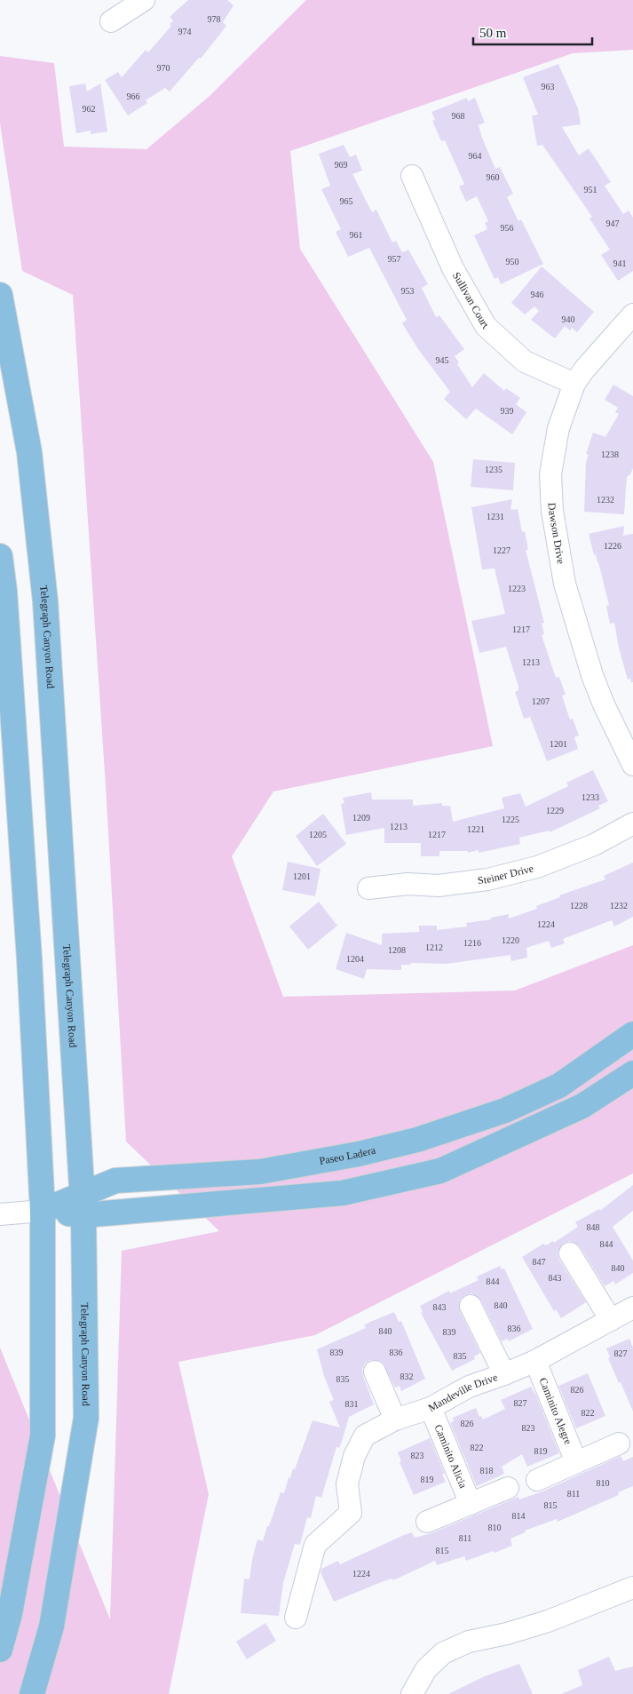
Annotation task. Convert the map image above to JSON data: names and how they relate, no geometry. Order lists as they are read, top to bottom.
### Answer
{
  "streets": {
    "main road": ["Telegraph Canyon Road", "Paseo Ladera"],
    "street": [
      "Sullivan Court",
      "Dawson Drive",
      "Steiner Drive",
      "Mandeville Drive",
      "Caminito Alegre",
      "Caminito Alicia"
    ]
  },
  "crossings": [
    ["Sullivan Court", "Dawson Drive"],
    ["Telegraph Canyon Road", "Paseo Ladera"],
    ["Mandeville Drive", "Caminito Alegre"],
    ["Mandeville Drive", "Caminito Alicia"]
  ],
  "house_numbers": [
    "978",
    "974",
    "970",
    "963",
    "966",
    "962",
    "968",
    "964",
    "969",
    "960",
    "951",
    "965",
    "947",
    "956",
    "961",
    "957",
    "950",
    "941",
    "953",
    "946",
    "940",
    "945",
    "939",
    "1238",
    "1235",
    "1232",
    "1231",
    "1226",
    "1227",
    "1223",
    "1217",
    "1213",
    "1207",
    "1201",
    "1233",
    "1229",
    "1209",
    "1225",
    "1213",
    "1221",
    "1205",
    "1217",
    "1201",
    "1228",
    "1232",
    "1224",
    "1220",
    "1216",
    "1212",
    "1208",
    "1204",
    "848",
    "844",
    "847",
    "840",
    "843",
    "844",
    "840",
    "843",
    "836",
    "840",
    "839",
    "839",
    "836",
    "827",
    "835",
    "832",
    "835",
    "826",
    "827",
    "831",
    "822",
    "826",
    "823",
    "822",
    "819",
    "823",
    "818",
    "819",
    "810",
    "811",
    "815",
    "814",
    "810",
    "811",
    "815",
    "1224"
  ],
  "scale_bar": "50 m"
}
